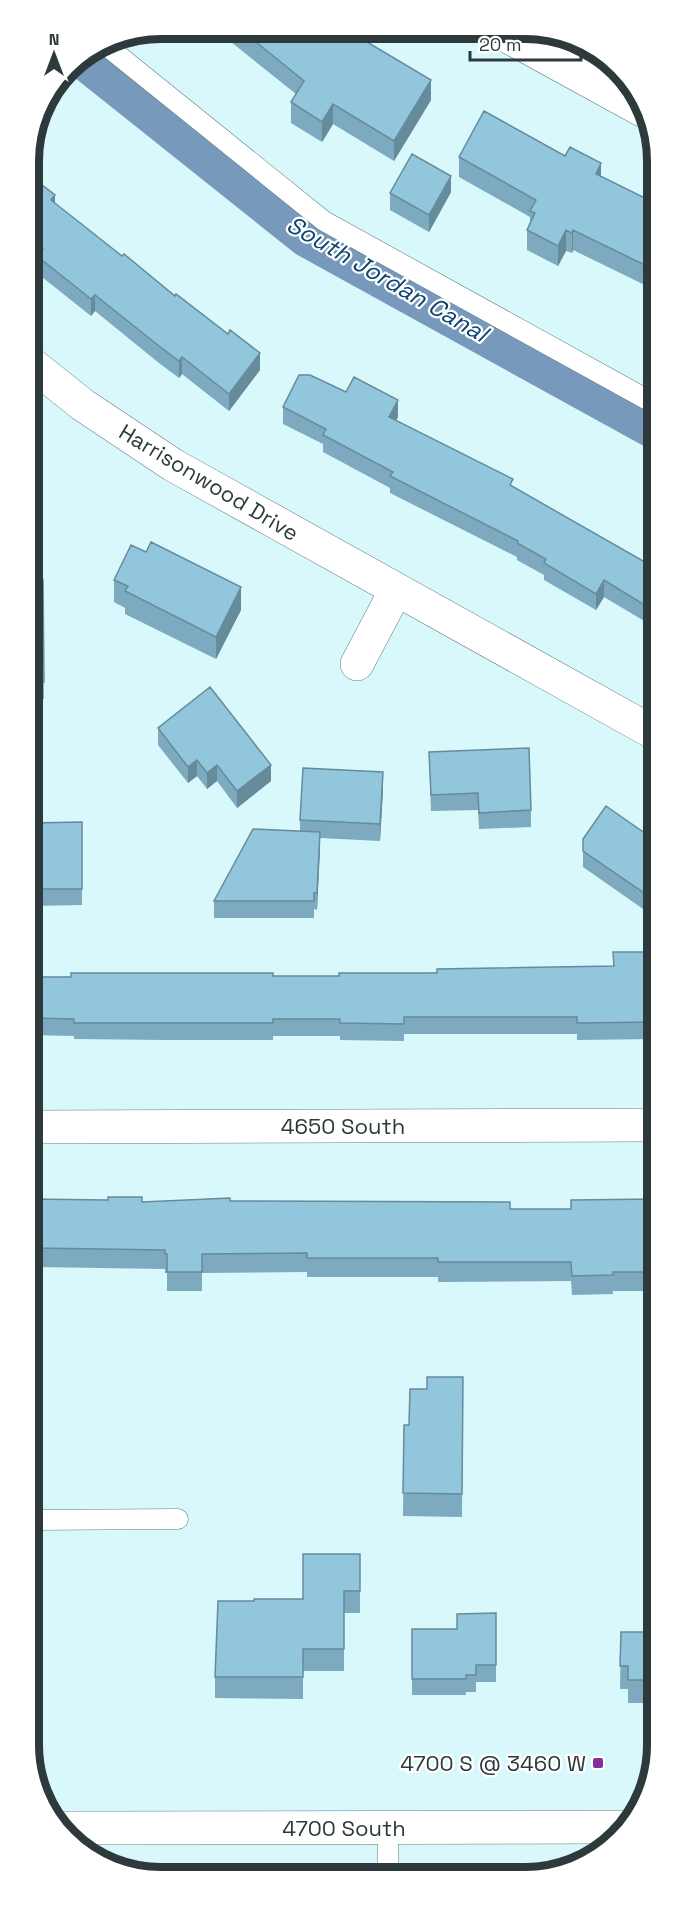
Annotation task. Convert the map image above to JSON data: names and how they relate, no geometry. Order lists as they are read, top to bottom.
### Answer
{
  "streets": {
    "street": ["Harrisonwood Drive", "4650 South", "4700 South"]
  },
  "water": ["South Jordan Canal"],
  "places": {
    "transit": ["4700 S @ 3460 W"]
  },
  "scale_bar": "20 m",
  "north": "top"
}
